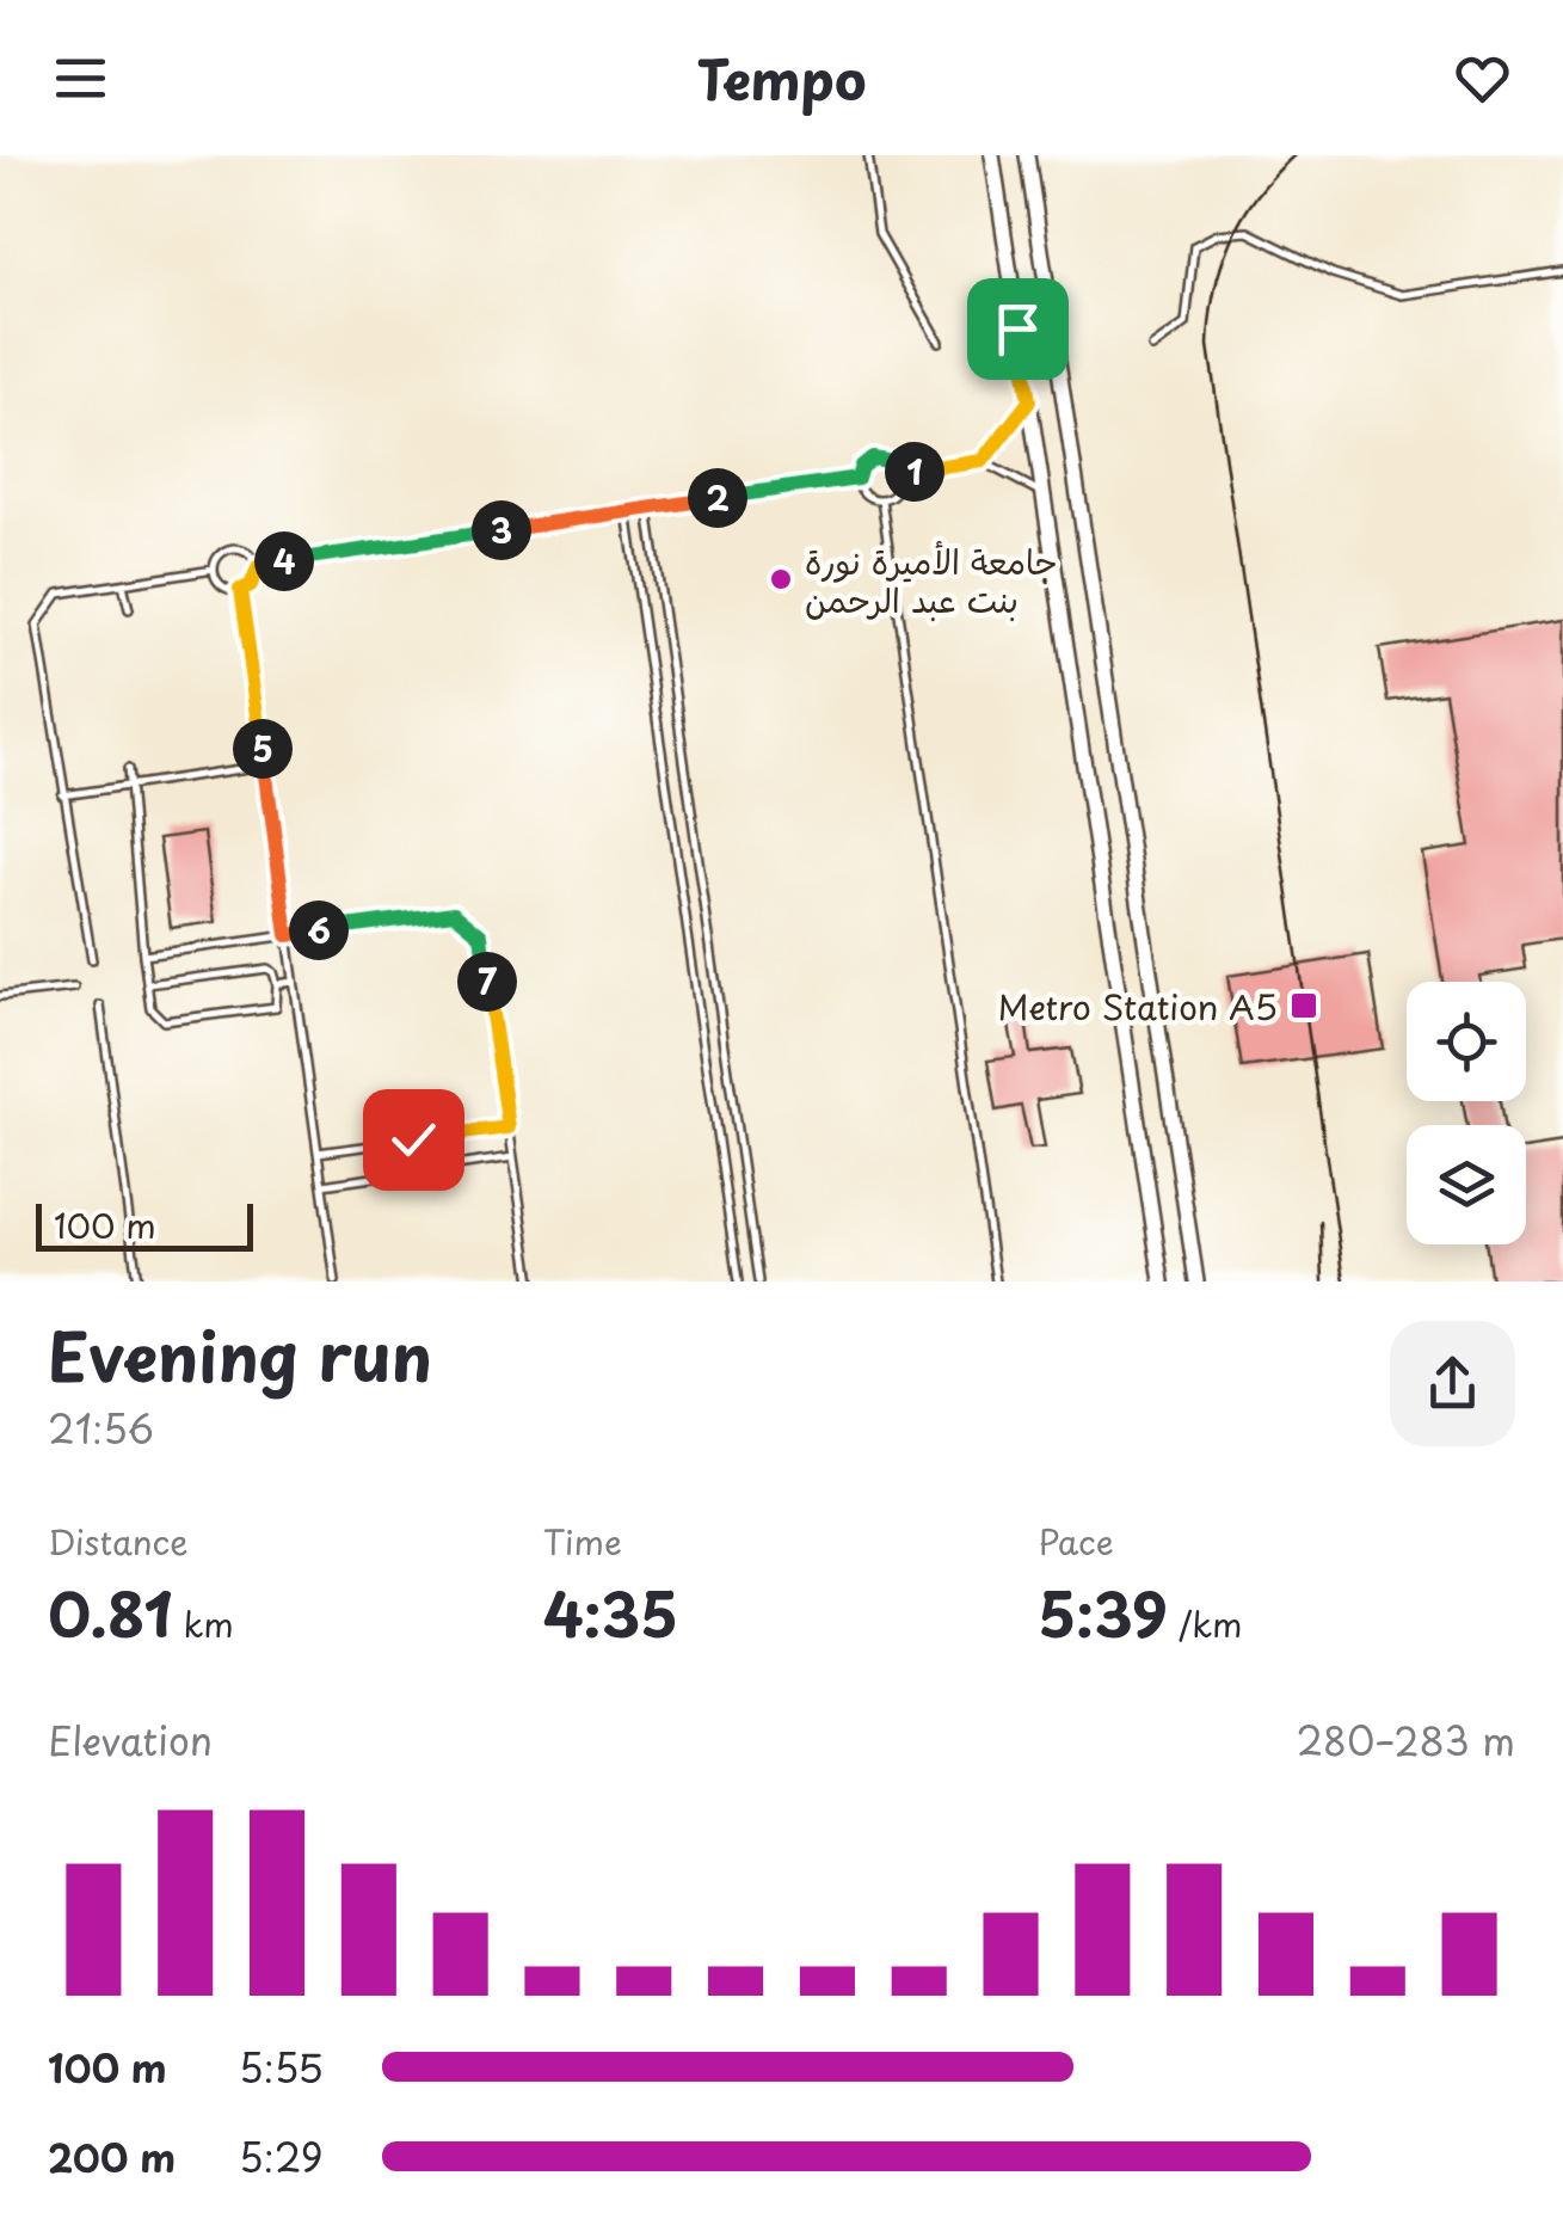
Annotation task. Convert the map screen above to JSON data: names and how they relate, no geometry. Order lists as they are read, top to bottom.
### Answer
{
  "places": {
    "other": ["جامعة الأميرة نورة بنت عبد الرحمن"],
    "transit": ["Metro Station A5"]
  },
  "scale_bar": "100 m",
  "page": {
    "header": "Tempo",
    "pins": [
      "1",
      "2",
      "3",
      "4",
      "5",
      "6",
      "7"
    ],
    "scale": "100 m",
    "heading": ["Evening run", "21:56"],
    "stats": [
      ["Distance", "0.81 km"],
      ["Time", "4:35"],
      ["Pace", "5:39 /km"]
    ],
    "chart": ["Elevation", "280–283 m"],
    "list": [
      {
        "name": "100 m",
        "note": "5:55"
      },
      {
        "name": "200 m",
        "note": "5:29"
      }
    ]
  }
}
